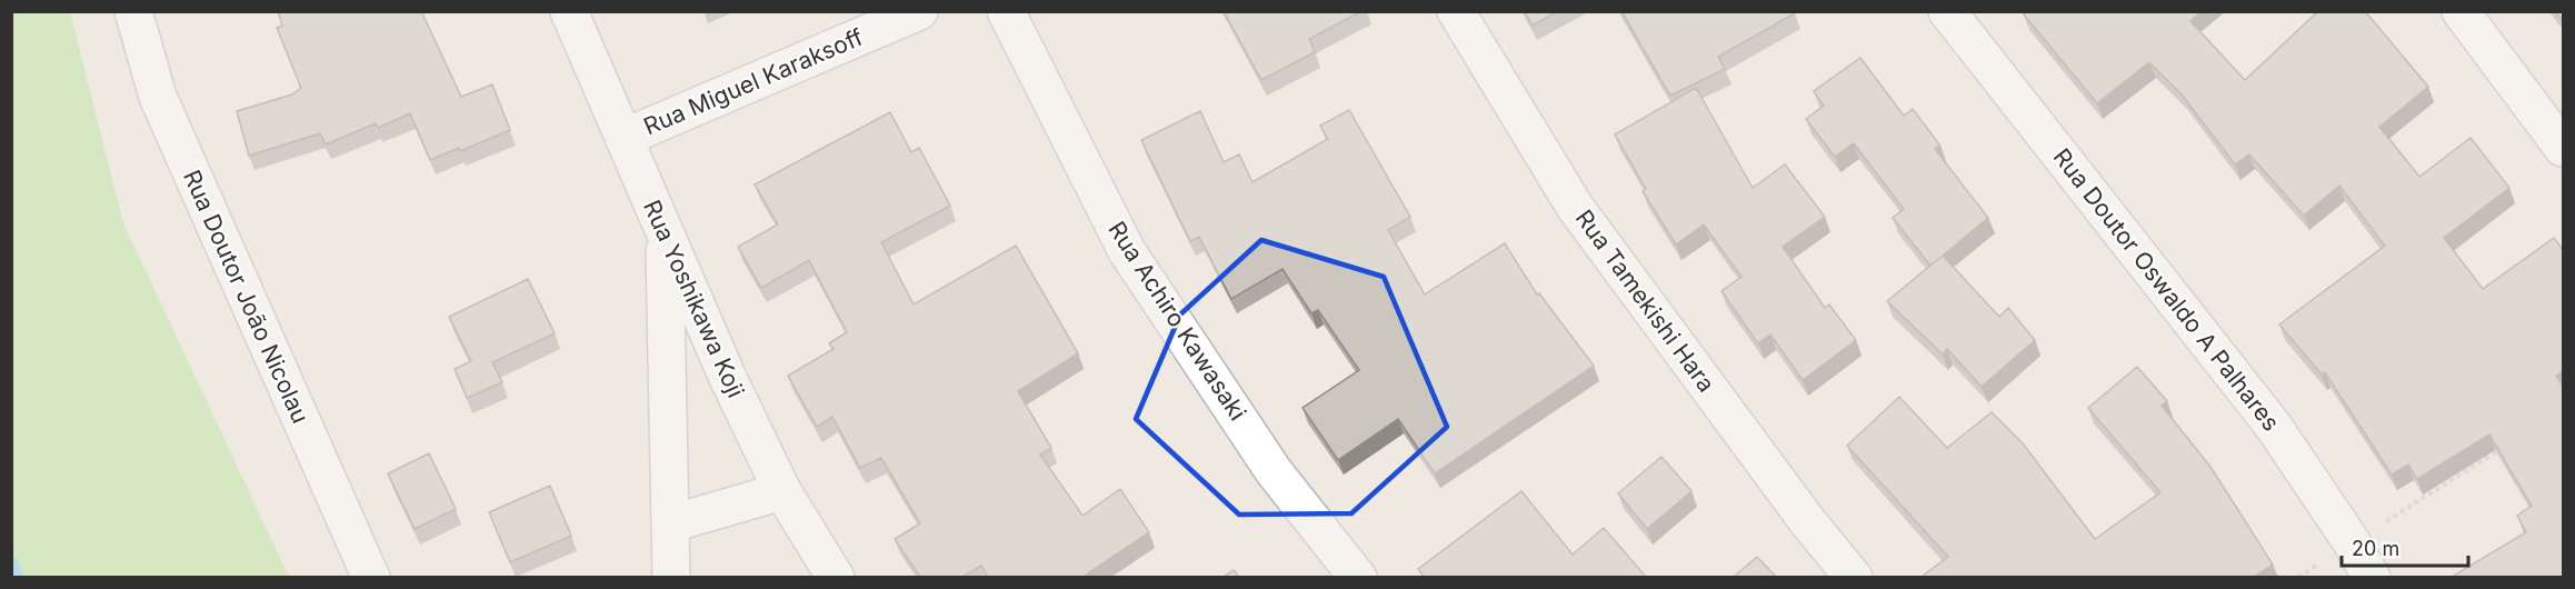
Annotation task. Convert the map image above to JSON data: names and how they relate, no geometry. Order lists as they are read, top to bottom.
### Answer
{
  "streets": {
    "street": [
      "Rua Miguel Karaksoff",
      "Rua Doutor Oswaldo A Palhares",
      "Rua Doutor João Nicolau",
      "Rua Yoshikawa Koji",
      "Rua Tamekishi Hara",
      "Rua Achiro Kawasaki"
    ]
  },
  "crossings": [
    ["Rua Miguel Karaksoff", "Rua Yoshikawa Koji"]
  ],
  "scale_bar": "20 m"
}
